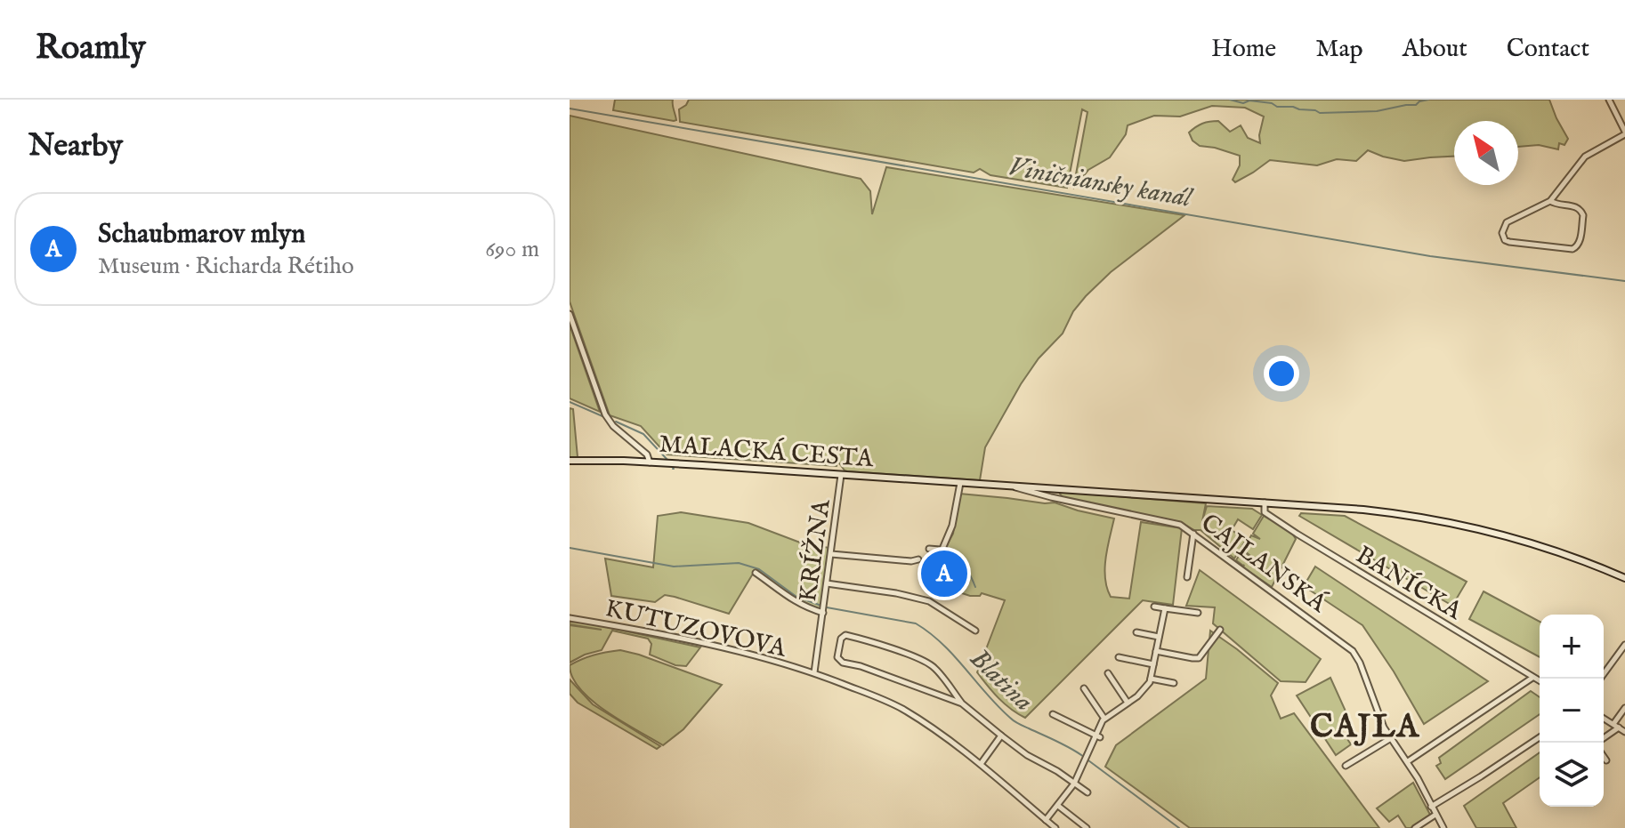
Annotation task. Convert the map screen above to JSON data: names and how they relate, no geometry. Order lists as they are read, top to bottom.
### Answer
{
  "streets": {
    "main road": ["MALACKÁ CESTA"],
    "street": [
      "KRÍŽNA",
      "CAJLANSKÁ",
      "BANÍCKA",
      "KUTUZOVOVA"
    ]
  },
  "crossings": [
    ["MALACKÁ CESTA", "KRÍŽNA"],
    ["KRÍŽNA", "KUTUZOVOVA"]
  ],
  "districts": ["CAJLA"],
  "water": ["Viničniansky kanál", "Blatina"],
  "north": "top left",
  "page": {
    "header": "Roamly",
    "nav": [
      "Home",
      "Map",
      "About",
      "Contact"
    ],
    "heading": "Nearby",
    "list": [
      {
        "mark": "A",
        "name": "Schaubmarov mlyn",
        "note": "Museum · Richarda Rétiho",
        "value": "690 m"
      }
    ],
    "pins": "A",
    "map_buttons": ["+", "−"]
  }
}
